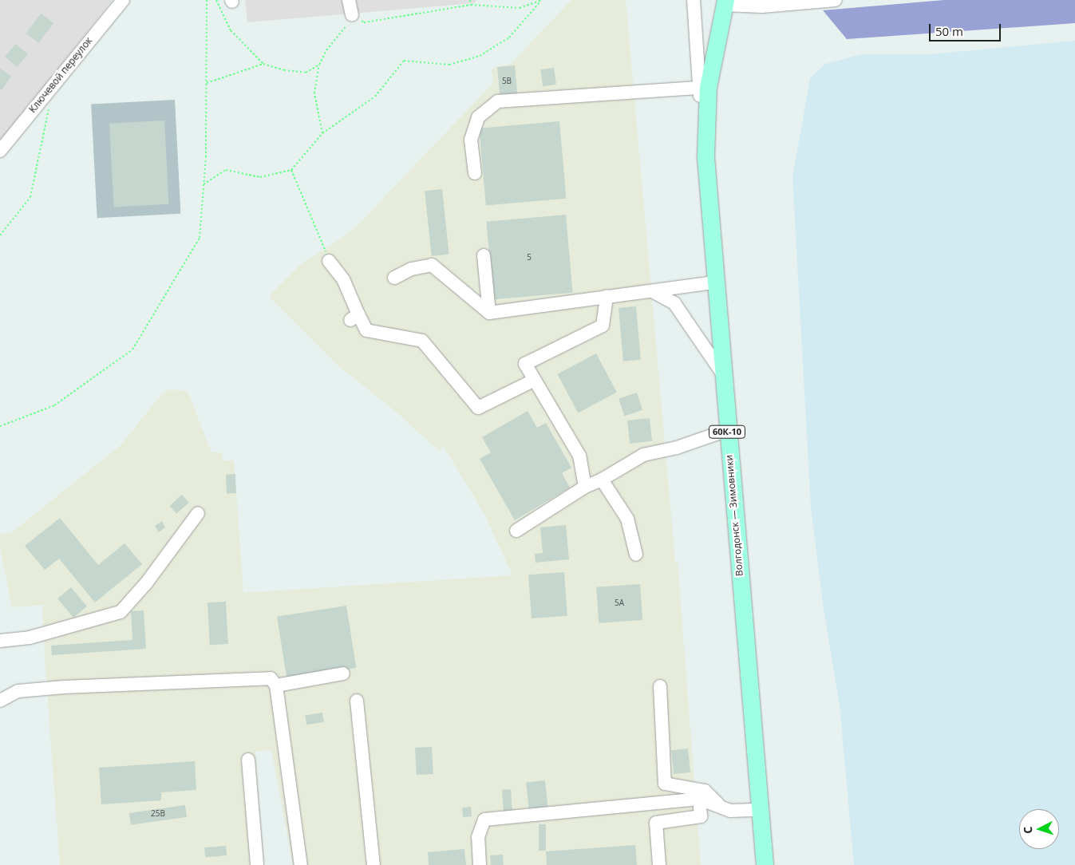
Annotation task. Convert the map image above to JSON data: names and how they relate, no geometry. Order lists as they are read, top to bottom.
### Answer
{
  "streets": {
    "main road": ["60К-10", "Волгодонск — Зимовники"],
    "street": ["Ключевой переулок"]
  },
  "house_numbers": [
    "5В",
    "5",
    "5А",
    "25В"
  ],
  "scale_bar": "50 m",
  "north": "left"
}
